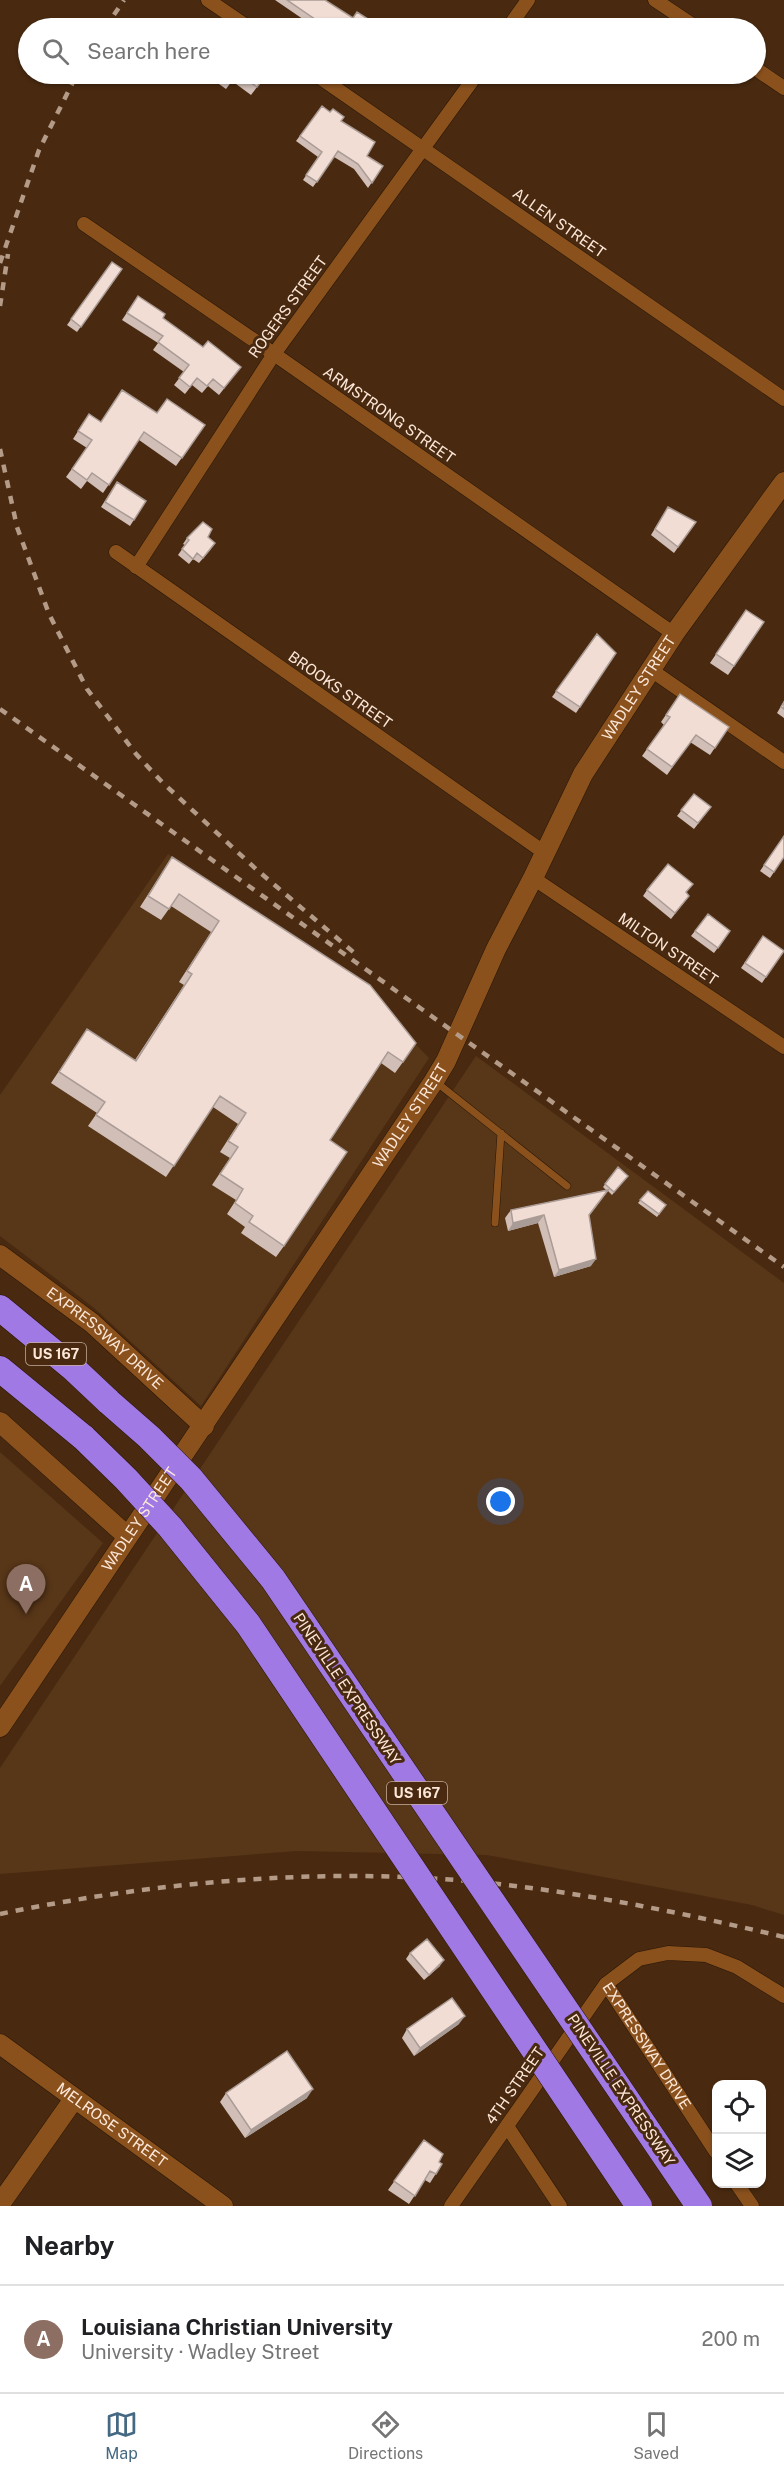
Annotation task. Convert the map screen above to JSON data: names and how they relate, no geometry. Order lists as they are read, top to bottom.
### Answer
{
  "streets": {
    "highway": ["US 167", "PINEVILLE EXPRESSWAY"],
    "street": [
      "ALLEN STREET",
      "ROGERS STREET",
      "ARMSTRONG STREET",
      "WADLEY STREET",
      "BROOKS STREET",
      "MILTON STREET",
      "EXPRESSWAY DRIVE",
      "4TH STREET",
      "MELROSE STREET"
    ]
  },
  "crossings": [
    ["ALLEN STREET", "ROGERS STREET"],
    ["ROGERS STREET", "ARMSTRONG STREET"],
    ["ROGERS STREET", "BROOKS STREET"],
    ["ARMSTRONG STREET", "WADLEY STREET"],
    ["WADLEY STREET", "BROOKS STREET"],
    ["WADLEY STREET", "MILTON STREET"],
    ["WADLEY STREET", "EXPRESSWAY DRIVE"],
    ["EXPRESSWAY DRIVE", "4TH STREET"]
  ],
  "page": {
    "search": "Search here",
    "pins": "A",
    "heading": "Nearby",
    "list": [
      {
        "mark": "A",
        "name": "Louisiana Christian University",
        "note": "University · Wadley Street",
        "value": "200 m"
      }
    ],
    "nav": ["Map", "Directions", "Saved"]
  }
}
